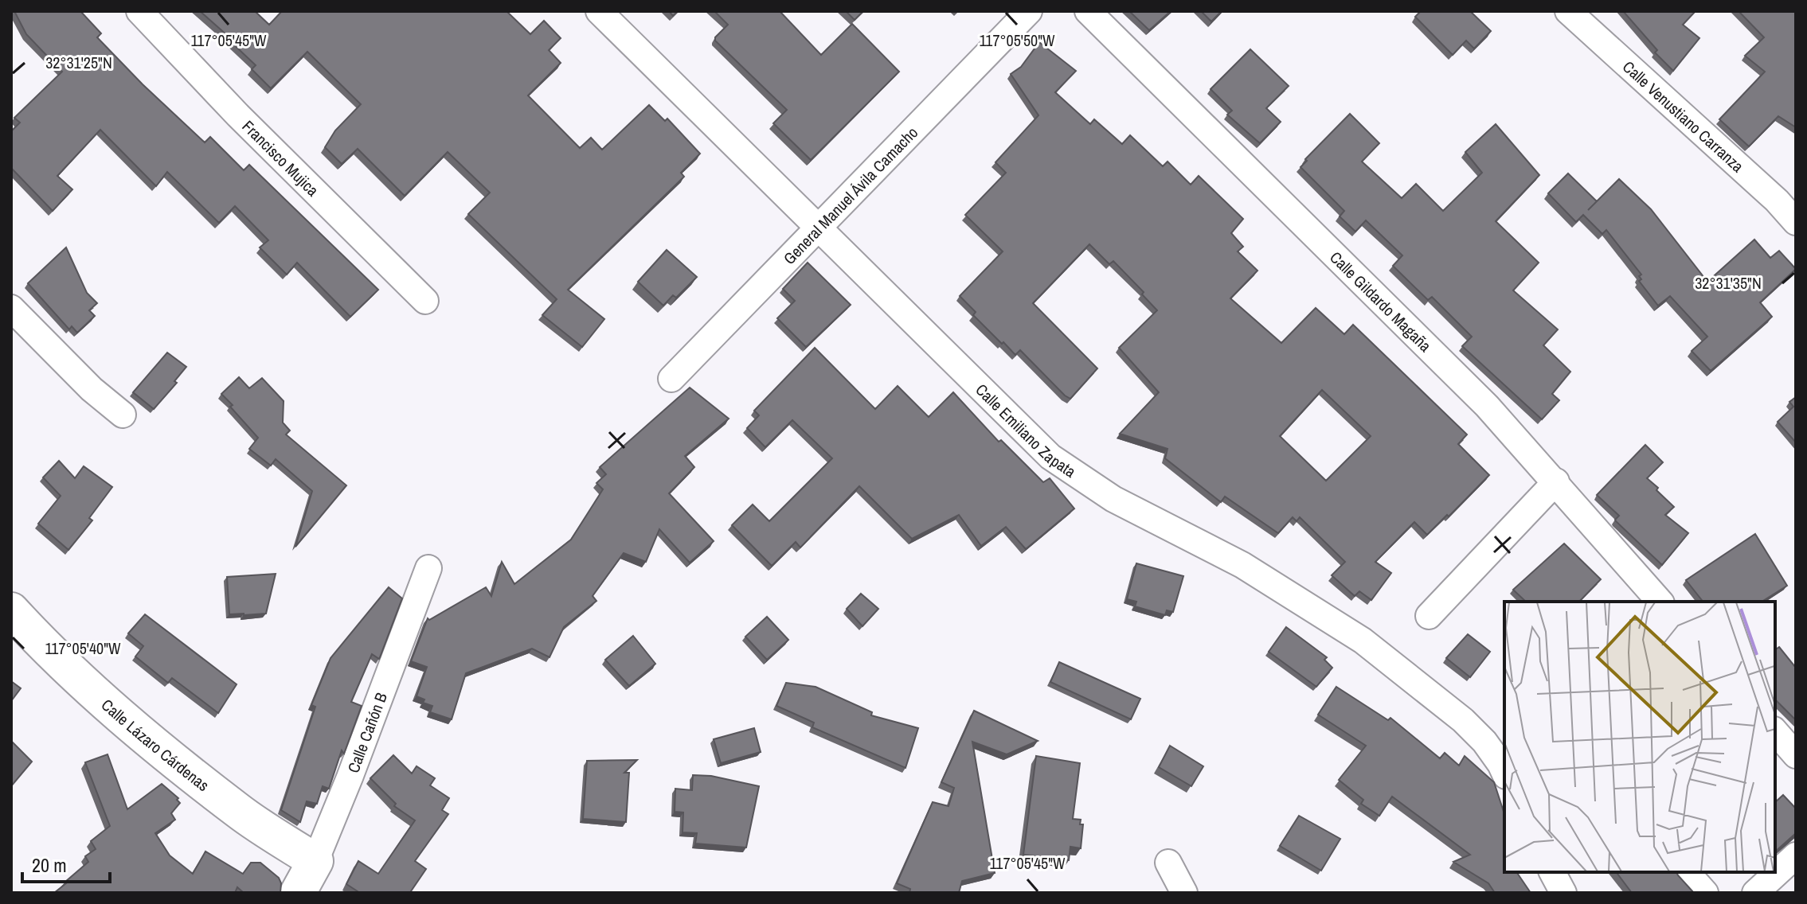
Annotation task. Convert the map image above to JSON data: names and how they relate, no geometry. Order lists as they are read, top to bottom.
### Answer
{
  "streets": {
    "street": [
      "Calle Venustiano Carranza",
      "Francisco Mujica",
      "General Manuel Ávila Camacho",
      "Calle Gildardo Magaña",
      "Calle Emiliano Zapata",
      "Calle Cañón B",
      "Calle Lázaro Cárdenas"
    ]
  },
  "crossings": [
    ["General Manuel Ávila Camacho", "Calle Emiliano Zapata"],
    ["Calle Cañón B", "Calle Lázaro Cárdenas"]
  ],
  "scale_bar": "20 m",
  "coordinates": [
    "117°05'45\"W",
    "117°05'50\"W",
    "32°31'25\"N",
    "32°31'35\"N",
    "117°05'40\"W"
  ]
}
